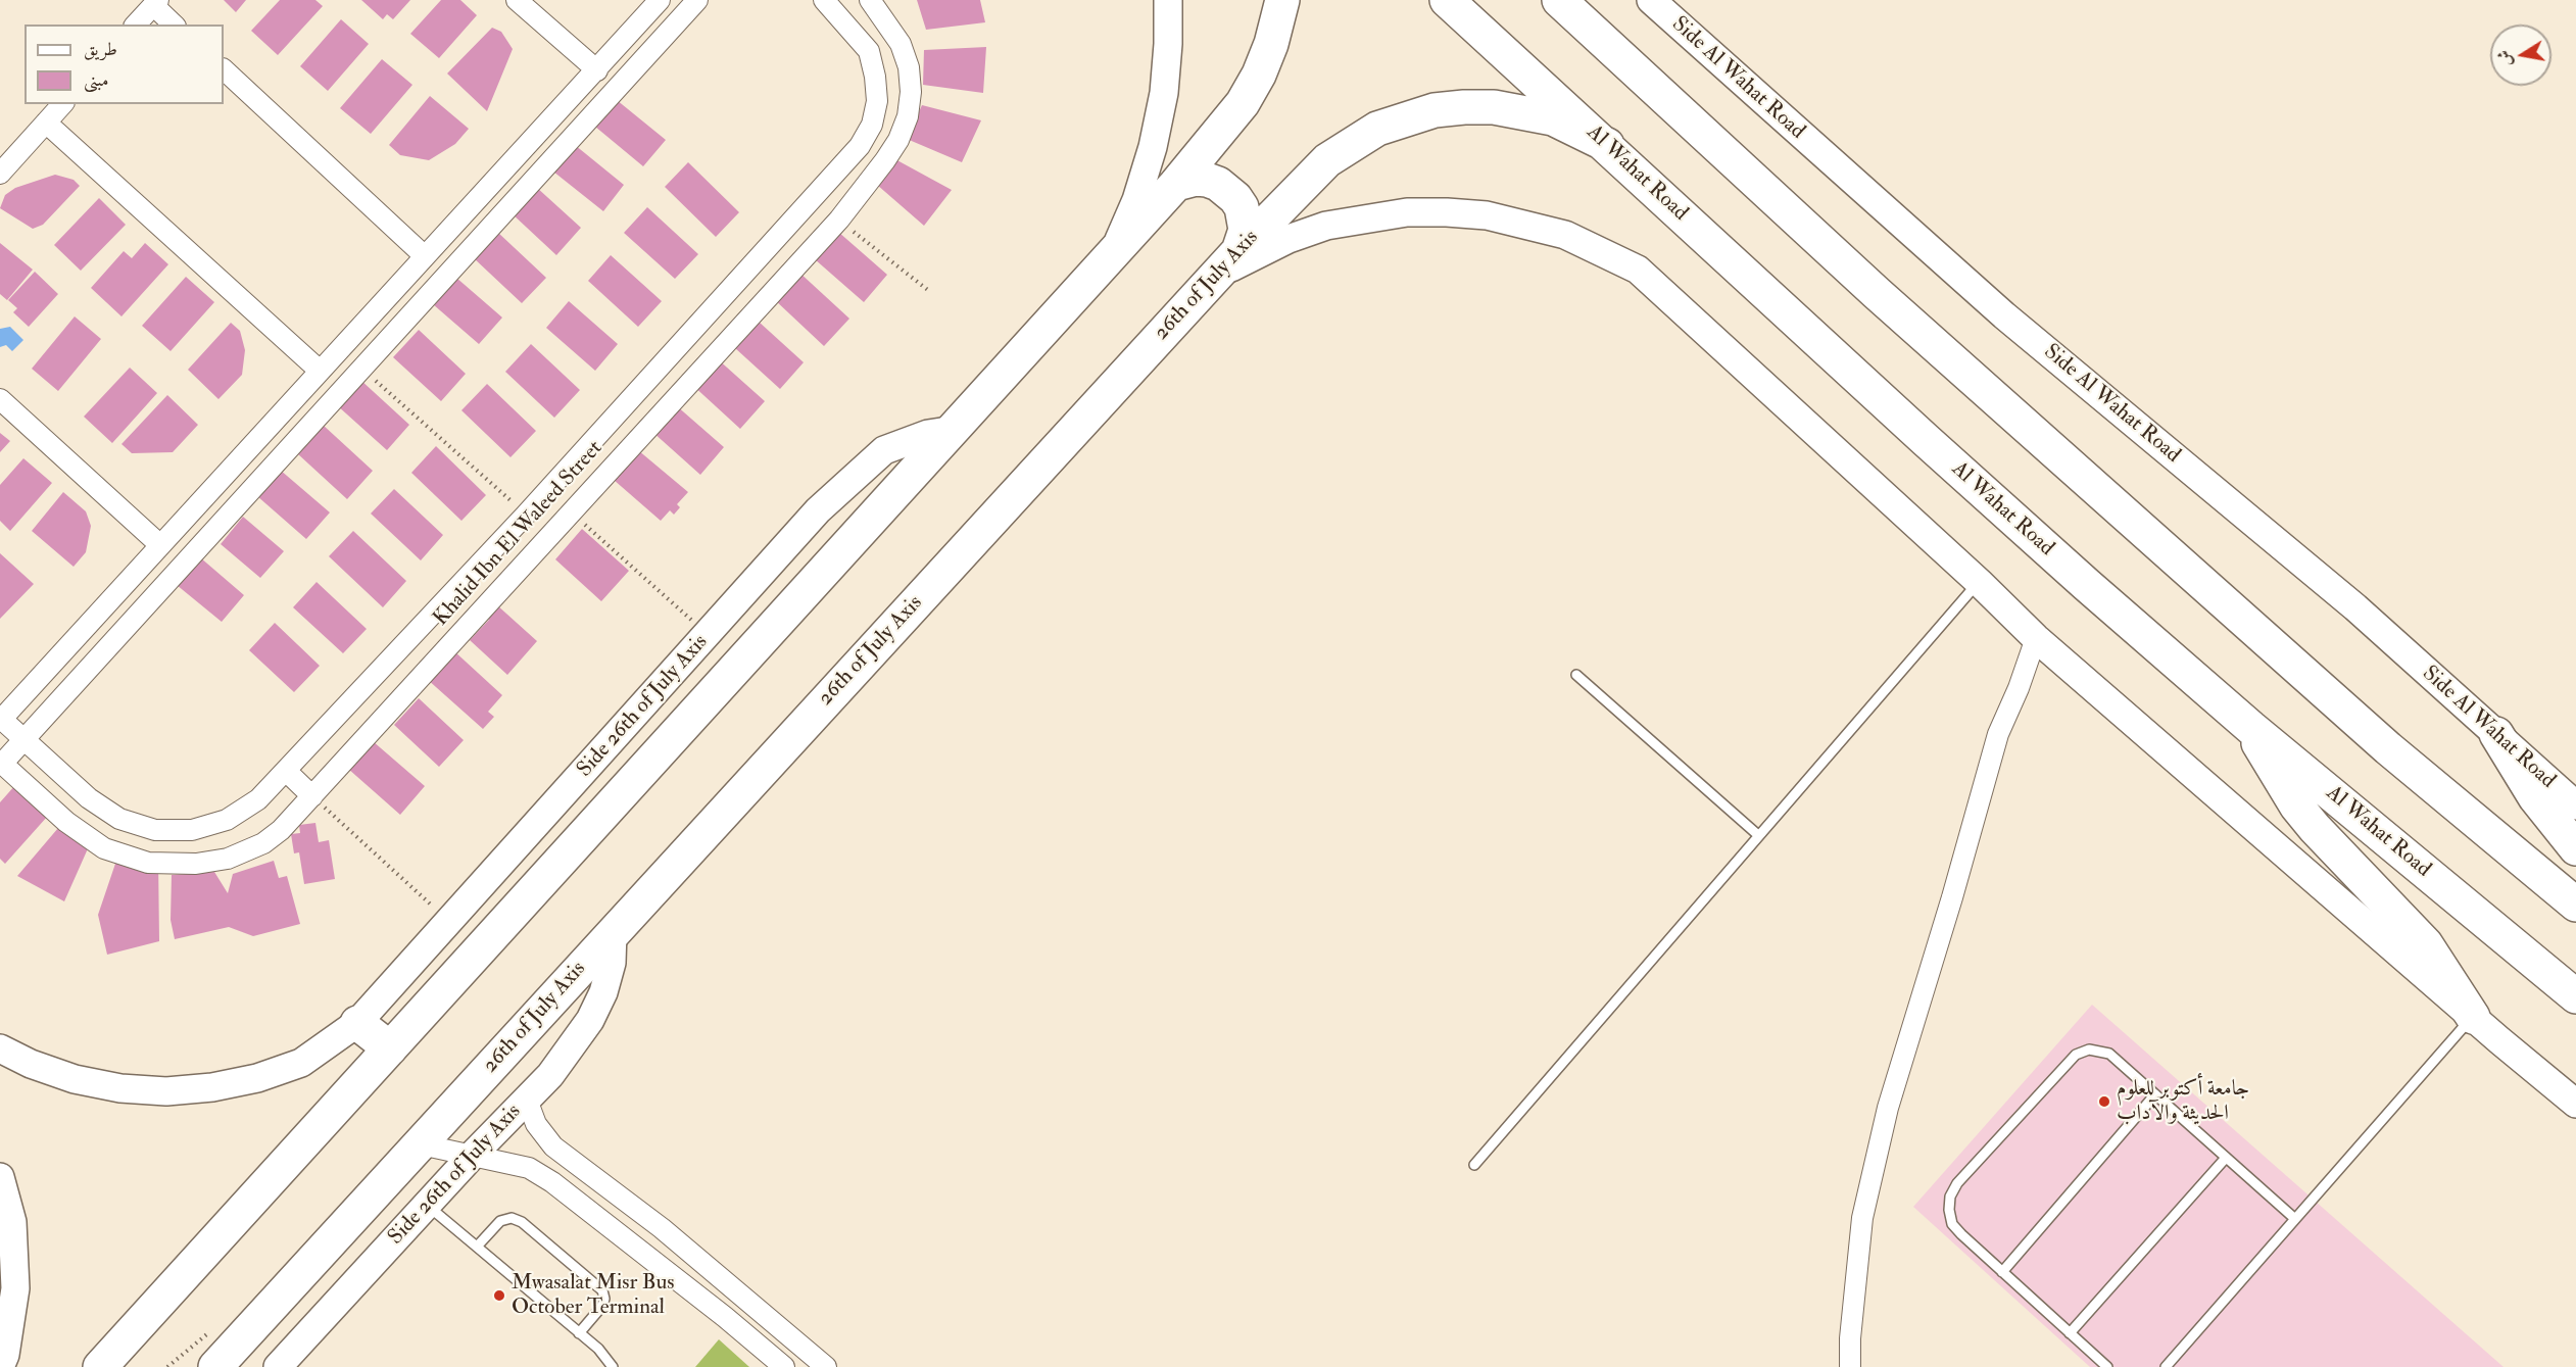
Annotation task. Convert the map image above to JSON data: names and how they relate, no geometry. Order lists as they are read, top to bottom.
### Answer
{
  "streets": {
    "highway": ["Al Wahat Road", "26th of July Axis"],
    "street": ["Side Al Wahat Road", "Khalid Ibn El Waleed Street", "Side 26th of July Axis"]
  },
  "crossings": [
    ["Al Wahat Road", "26th of July Axis"],
    ["26th of July Axis", "Side 26th of July Axis"]
  ],
  "places": ["جامعة أكتوبر للعلوم الحديثة والآداب", "Mwasalat Misr Bus October Terminal"],
  "legend": ["طريق", "مبنى"],
  "north": "left"
}
